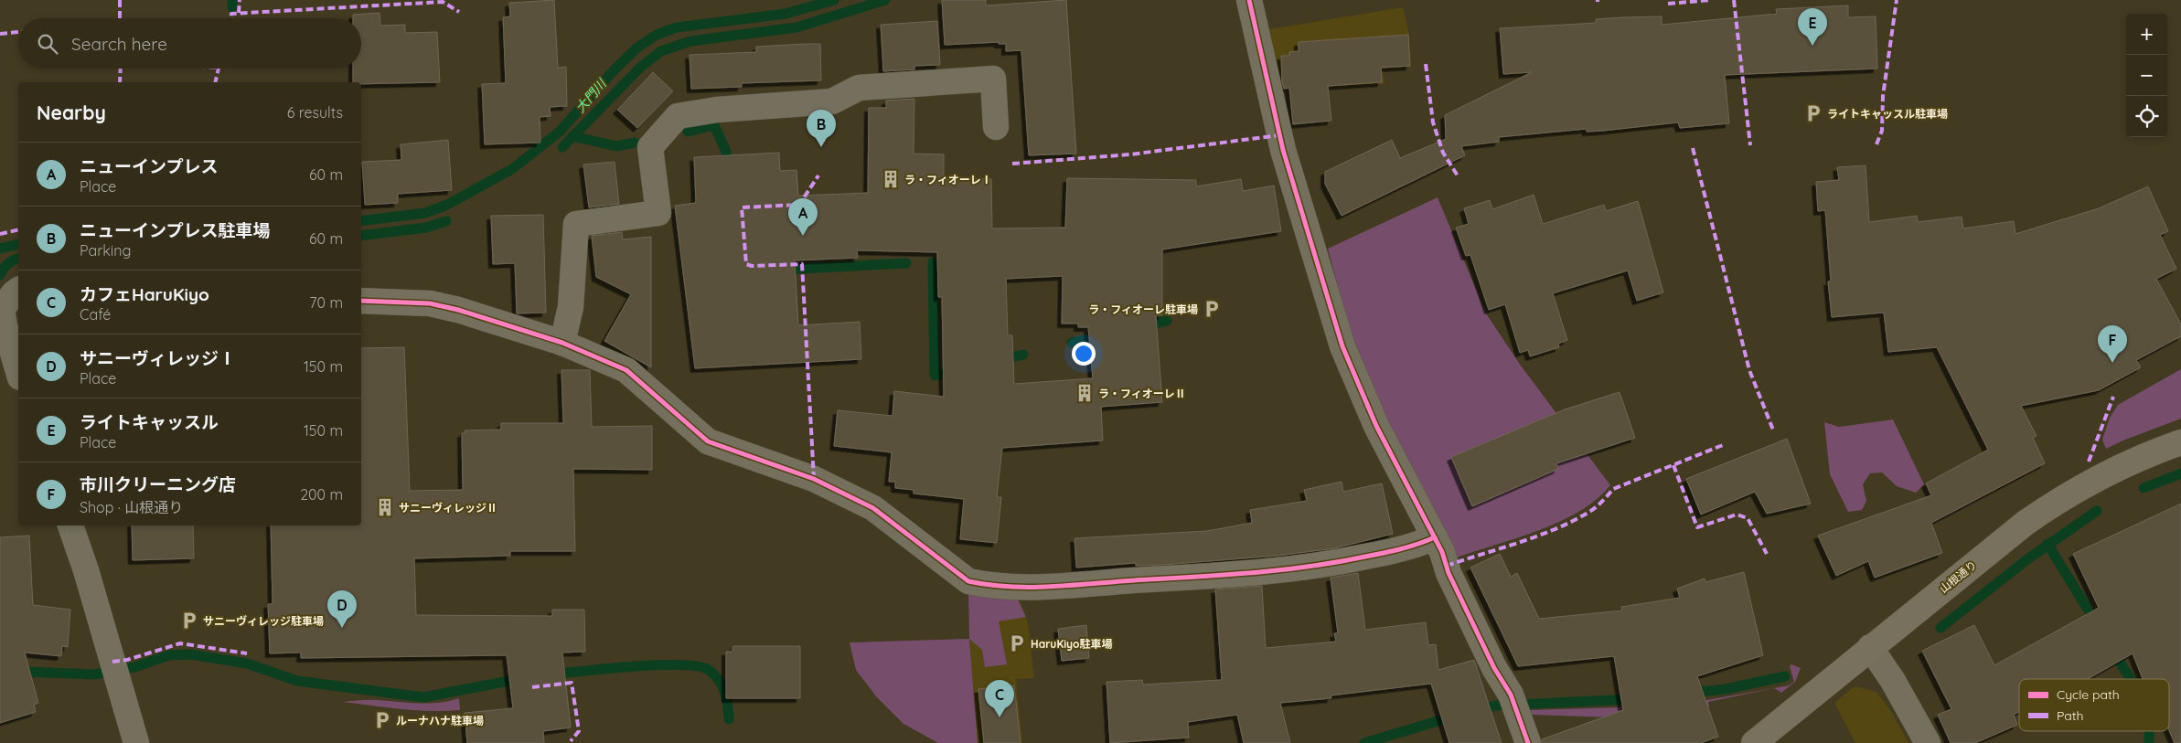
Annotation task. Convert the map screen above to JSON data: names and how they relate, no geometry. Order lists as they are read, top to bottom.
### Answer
{
  "streets": {
    "street": ["山根通り"]
  },
  "water": ["大門川"],
  "places": {
    "parking": [
      "ライトキャッスル駐車場",
      "ラ・フィオーレ駐車場",
      "サニーヴィレッジ駐車場",
      "HaruKiyo駐車場",
      "ルーナハナ駐車場"
    ],
    "building": ["ラ・フィオーレⅠ", "ラ・フィオーレⅡ", "サニーヴィレッジⅡ"]
  },
  "legend": ["Cycle path", "Path"],
  "page": {
    "pins": [
      "E",
      "B",
      "A",
      "F",
      "D",
      "C"
    ],
    "map_buttons": ["+", "−"],
    "search": "Search here",
    "heading": ["Nearby", "6 results"],
    "list": [
      {
        "mark": "A",
        "name": "ニューインプレス",
        "note": "Place",
        "value": "60 m"
      },
      {
        "mark": "B",
        "name": "ニューインプレス駐車場",
        "note": "Parking",
        "value": "60 m"
      },
      {
        "mark": "C",
        "name": "カフェHaruKiyo",
        "note": "Café",
        "value": "70 m"
      },
      {
        "mark": "D",
        "name": "サニーヴィレッジⅠ",
        "note": "Place",
        "value": "150 m"
      },
      {
        "mark": "E",
        "name": "ライトキャッスル",
        "note": "Place",
        "value": "150 m"
      },
      {
        "mark": "F",
        "name": "市川クリーニング店",
        "note": "Shop · 山根通り",
        "value": "200 m"
      }
    ]
  }
}
